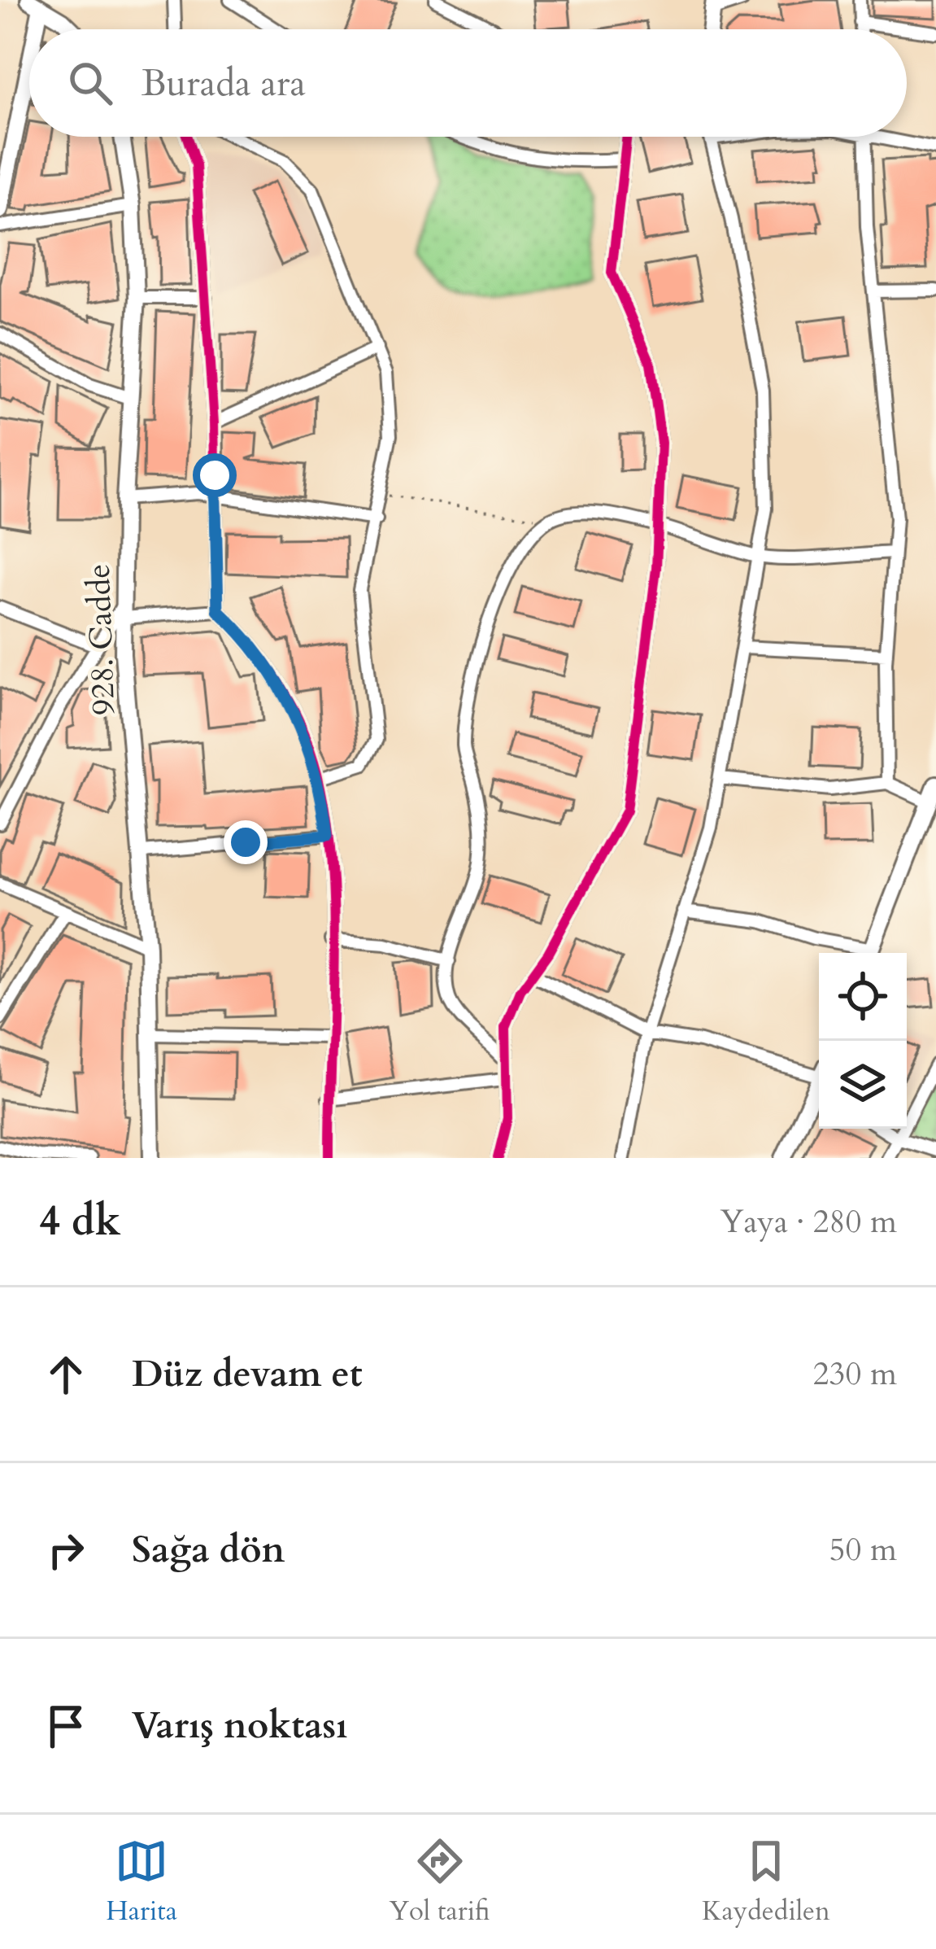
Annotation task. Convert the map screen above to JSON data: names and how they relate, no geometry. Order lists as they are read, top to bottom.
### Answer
{
  "streets": {
    "street": ["928. Cadde"]
  },
  "page": {
    "search": "Burada ara",
    "heading": ["4 dk", "Yaya · 280 m"],
    "list": [
      ["Düz devam et", "230 m"],
      ["Sağa dön", "50 m"],
      "Varış noktası"
    ],
    "nav": ["Harita", "Yol tarifi", "Kaydedilen"]
  }
}
